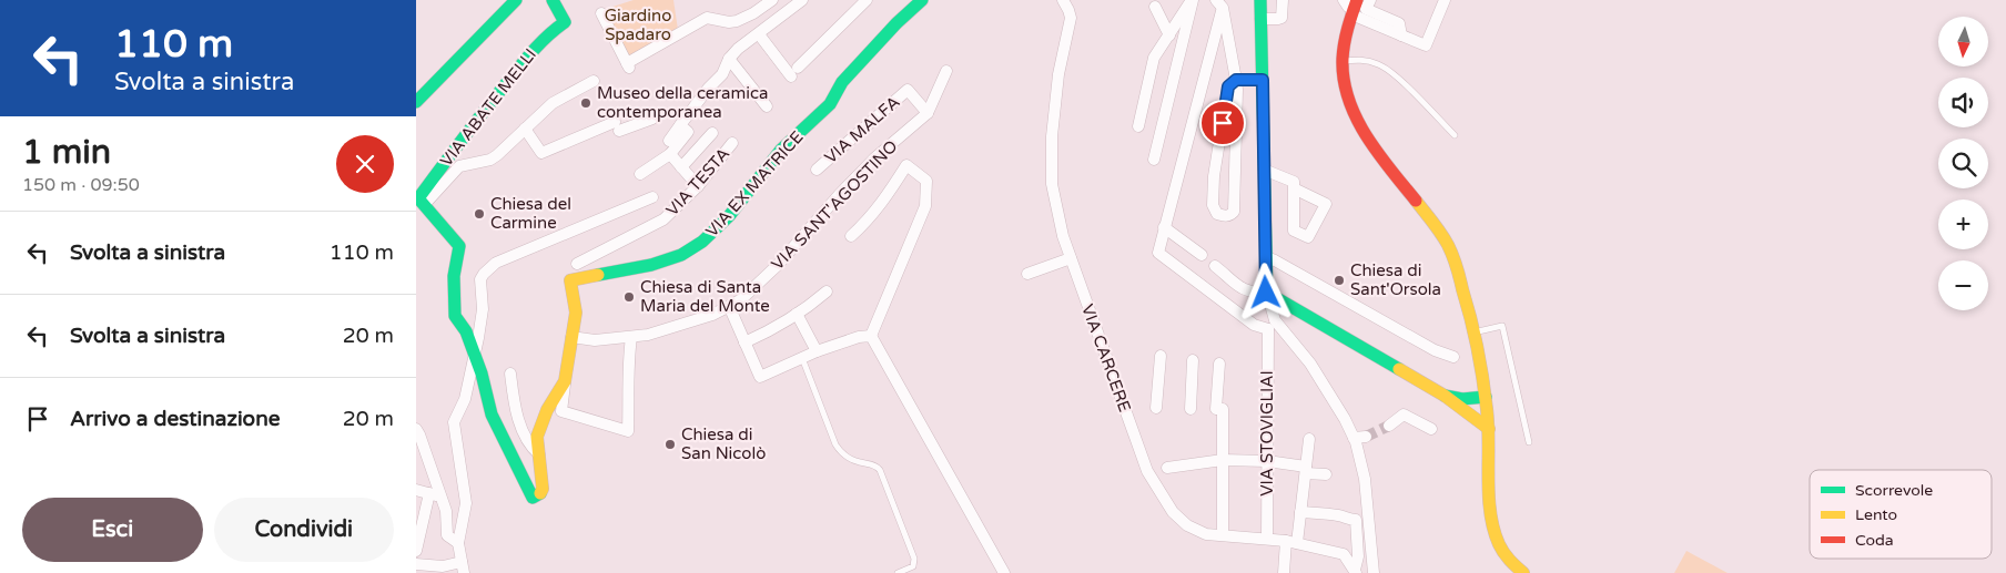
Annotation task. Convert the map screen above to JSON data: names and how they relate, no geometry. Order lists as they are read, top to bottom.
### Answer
{
  "streets": {
    "street": [
      "VIA ABATE MELLI",
      "VIA MALFA",
      "VIA TESTA",
      "VIA EX MATRICE",
      "VIA SANT'AGOSTINO",
      "VIA CARCERE",
      "VIA STOVIGLIAI"
    ]
  },
  "crossings": [
    ["VIA MALFA", "VIA SANT'AGOSTINO"],
    ["VIA EX MATRICE", "VIA SANT'AGOSTINO"],
    ["VIA CARCERE", "VIA STOVIGLIAI"]
  ],
  "parks": ["Giardino Spadaro"],
  "places": [
    "Museo della ceramica contemporanea",
    "Chiesa del Carmine",
    "Chiesa di Sant'Orsola",
    "Chiesa di Santa Maria del Monte",
    "Chiesa di San Nicolò"
  ],
  "legend": ["Scorrevole", "Lento", "Coda"],
  "north": "bottom",
  "page": {
    "turn": ["110 m", "Svolta a sinistra"],
    "map_buttons": ["+", "−"],
    "heading": ["1 min", "150 m · 09:50"],
    "list": [
      {
        "name": "Svolta a sinistra",
        "value": "110 m"
      },
      {
        "name": "Svolta a sinistra",
        "value": "20 m"
      },
      {
        "name": "Arrivo a destinazione",
        "value": "20 m"
      }
    ],
    "buttons": ["Esci", "Condividi"]
  }
}
